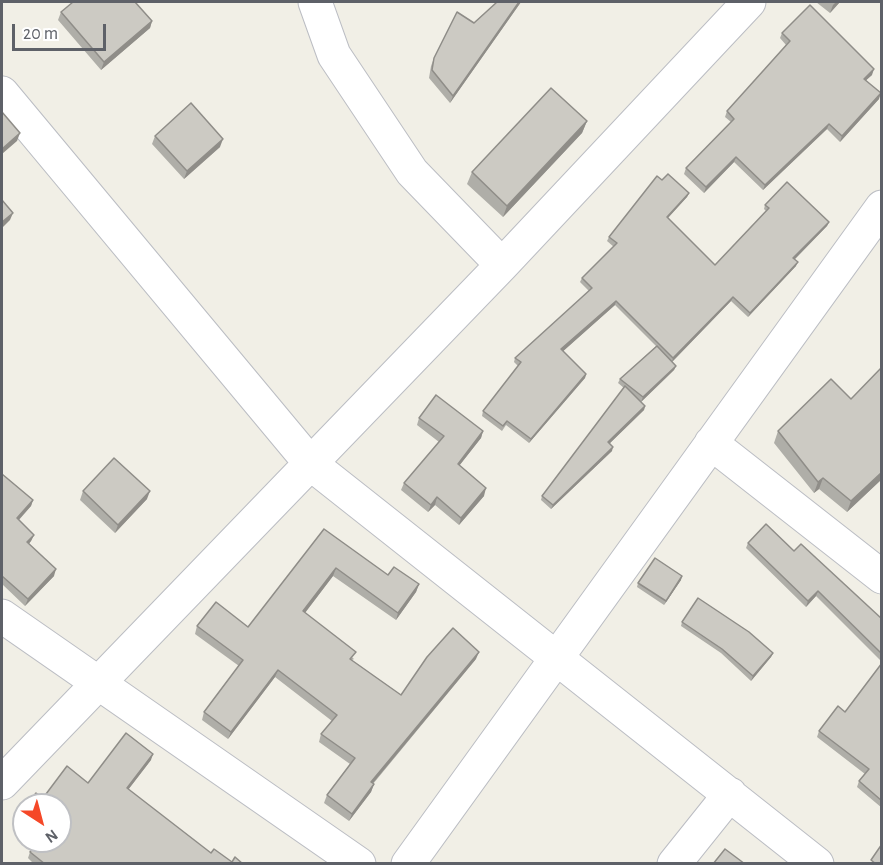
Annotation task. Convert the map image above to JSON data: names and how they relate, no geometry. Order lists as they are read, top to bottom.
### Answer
{
  "scale_bar": "20 m",
  "north": "bottom right"
}
